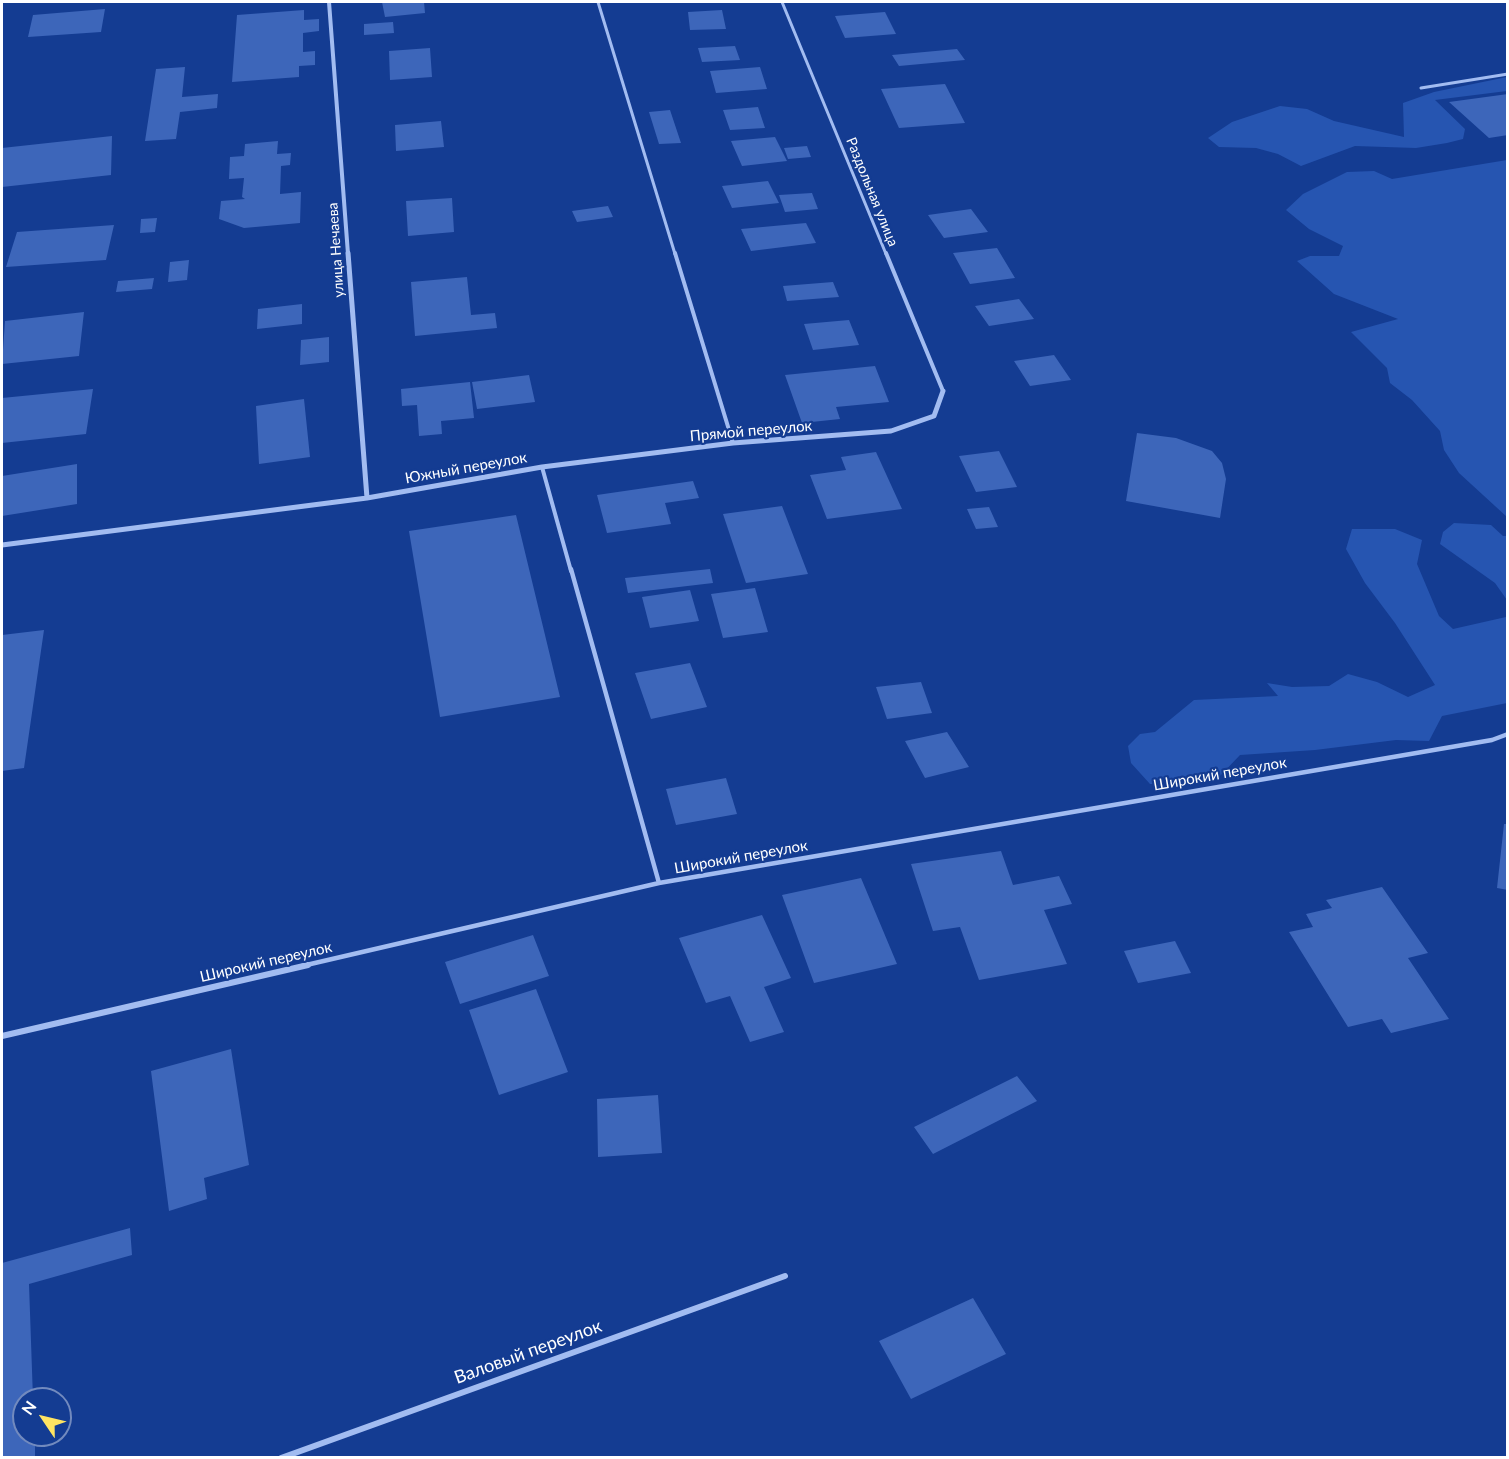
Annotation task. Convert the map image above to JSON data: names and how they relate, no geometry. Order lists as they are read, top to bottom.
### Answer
{
  "streets": {
    "street": ["улица Нечаева", "Прямой переулок", "Южный переулок"],
    "lane": ["Раздольная улица", "Широкий переулок", "Валовый переулок"]
  },
  "crossings": [
    ["Раздольная улица", "Прямой переулок"],
    ["улица Нечаева", "Южный переулок"],
    ["Прямой переулок", "Южный переулок"],
    ["Южный переулок", "Широкий переулок"]
  ],
  "north": "top left"
}
